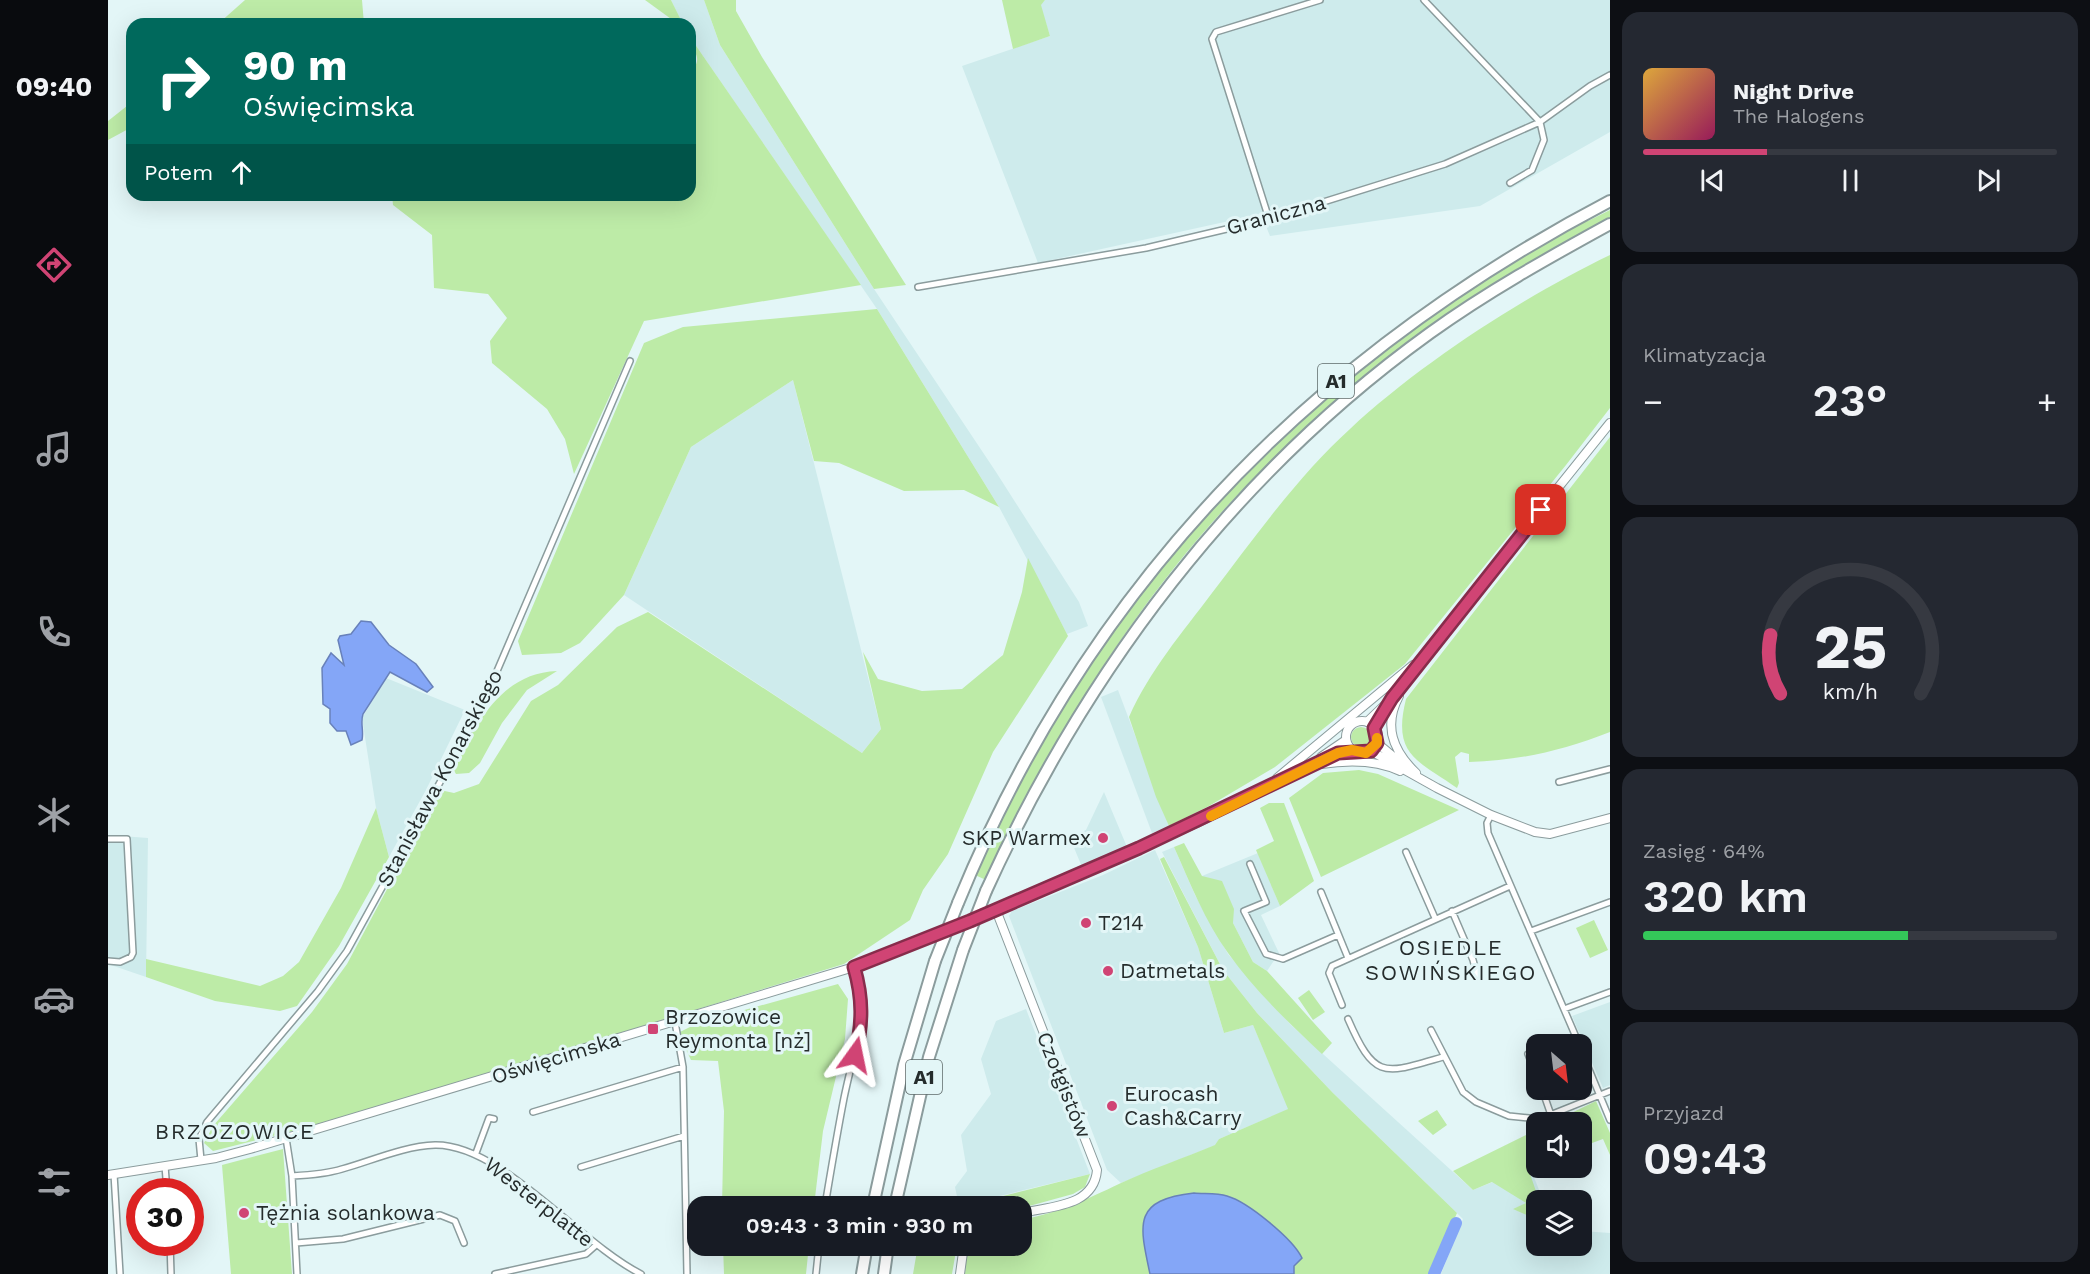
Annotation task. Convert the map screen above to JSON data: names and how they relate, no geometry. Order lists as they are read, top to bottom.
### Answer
{
  "streets": {
    "highway": ["A1"],
    "street": [
      "Graniczna",
      "Stanisława Konarskiego",
      "Oświęcimska",
      "Czołgistów",
      "Westerplatte"
    ]
  },
  "crossings": [
    ["Stanisława Konarskiego", "Oświęcimska"],
    ["Oświęcimska", "Czołgistów"]
  ],
  "districts": ["OSIEDLE SOWIŃSKIEGO", "BRZOZOWICE"],
  "places": {
    "other": [
      "SKP Warmex",
      "T214",
      "Datmetals",
      "Eurocash Cash&Carry",
      "Tężnia solankowa"
    ],
    "transit": ["Brzozowice Reymonta [nż]"]
  },
  "north": "bottom right",
  "page": {
    "tabs": "09:40",
    "turn": ["90 m", "Oświęcimska"],
    "song": ["Night Drive", "The Halogens"],
    "then": "Potem",
    "tile": [
      "Klimatyzacja",
      ["Zasięg · 64%", "320 km"],
      ["Przyjazd", "09:43"]
    ],
    "heat": ["−", "23°", "+"],
    "limit": "30",
    "trip": "09:43 · 3 min · 930 m",
    "gauge": ["25", "km/h"]
  }
}
